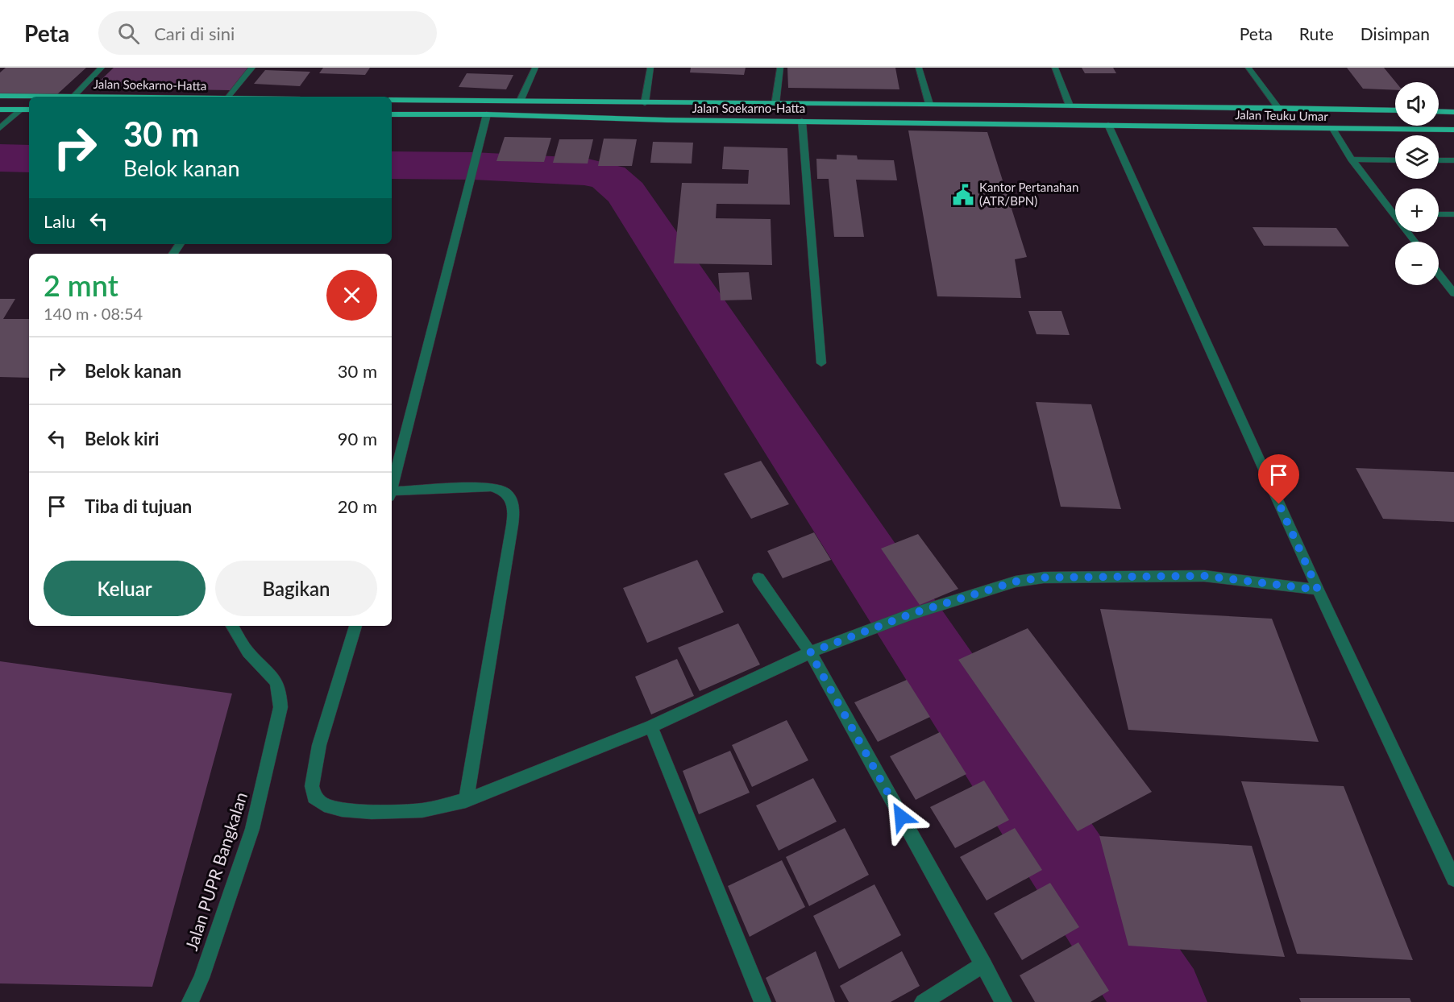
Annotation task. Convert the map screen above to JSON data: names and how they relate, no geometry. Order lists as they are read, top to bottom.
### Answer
{
  "streets": {
    "main road": ["Jalan Soekarno-Hatta", "Jalan Teuku Umar"],
    "street": ["Jalan PUPR Bangkalan"]
  },
  "crossings": [
    ["Jalan Soekarno-Hatta", "Jalan Teuku Umar"]
  ],
  "places": {
    "public building": ["Kantor Pertanahan (ATR/BPN)"]
  },
  "page": {
    "header": "Peta",
    "search": "Cari di sini",
    "nav": ["Peta", "Rute", "Disimpan"],
    "map_buttons": ["+", "−"],
    "turn": ["30 m", "Belok kanan"],
    "then": "Lalu",
    "heading": ["2 mnt", "140 m · 08:54"],
    "list": [
      {
        "name": "Belok kanan",
        "value": "30 m"
      },
      {
        "name": "Belok kiri",
        "value": "90 m"
      },
      {
        "name": "Tiba di tujuan",
        "value": "20 m"
      }
    ],
    "buttons": ["Keluar", "Bagikan"]
  }
}
